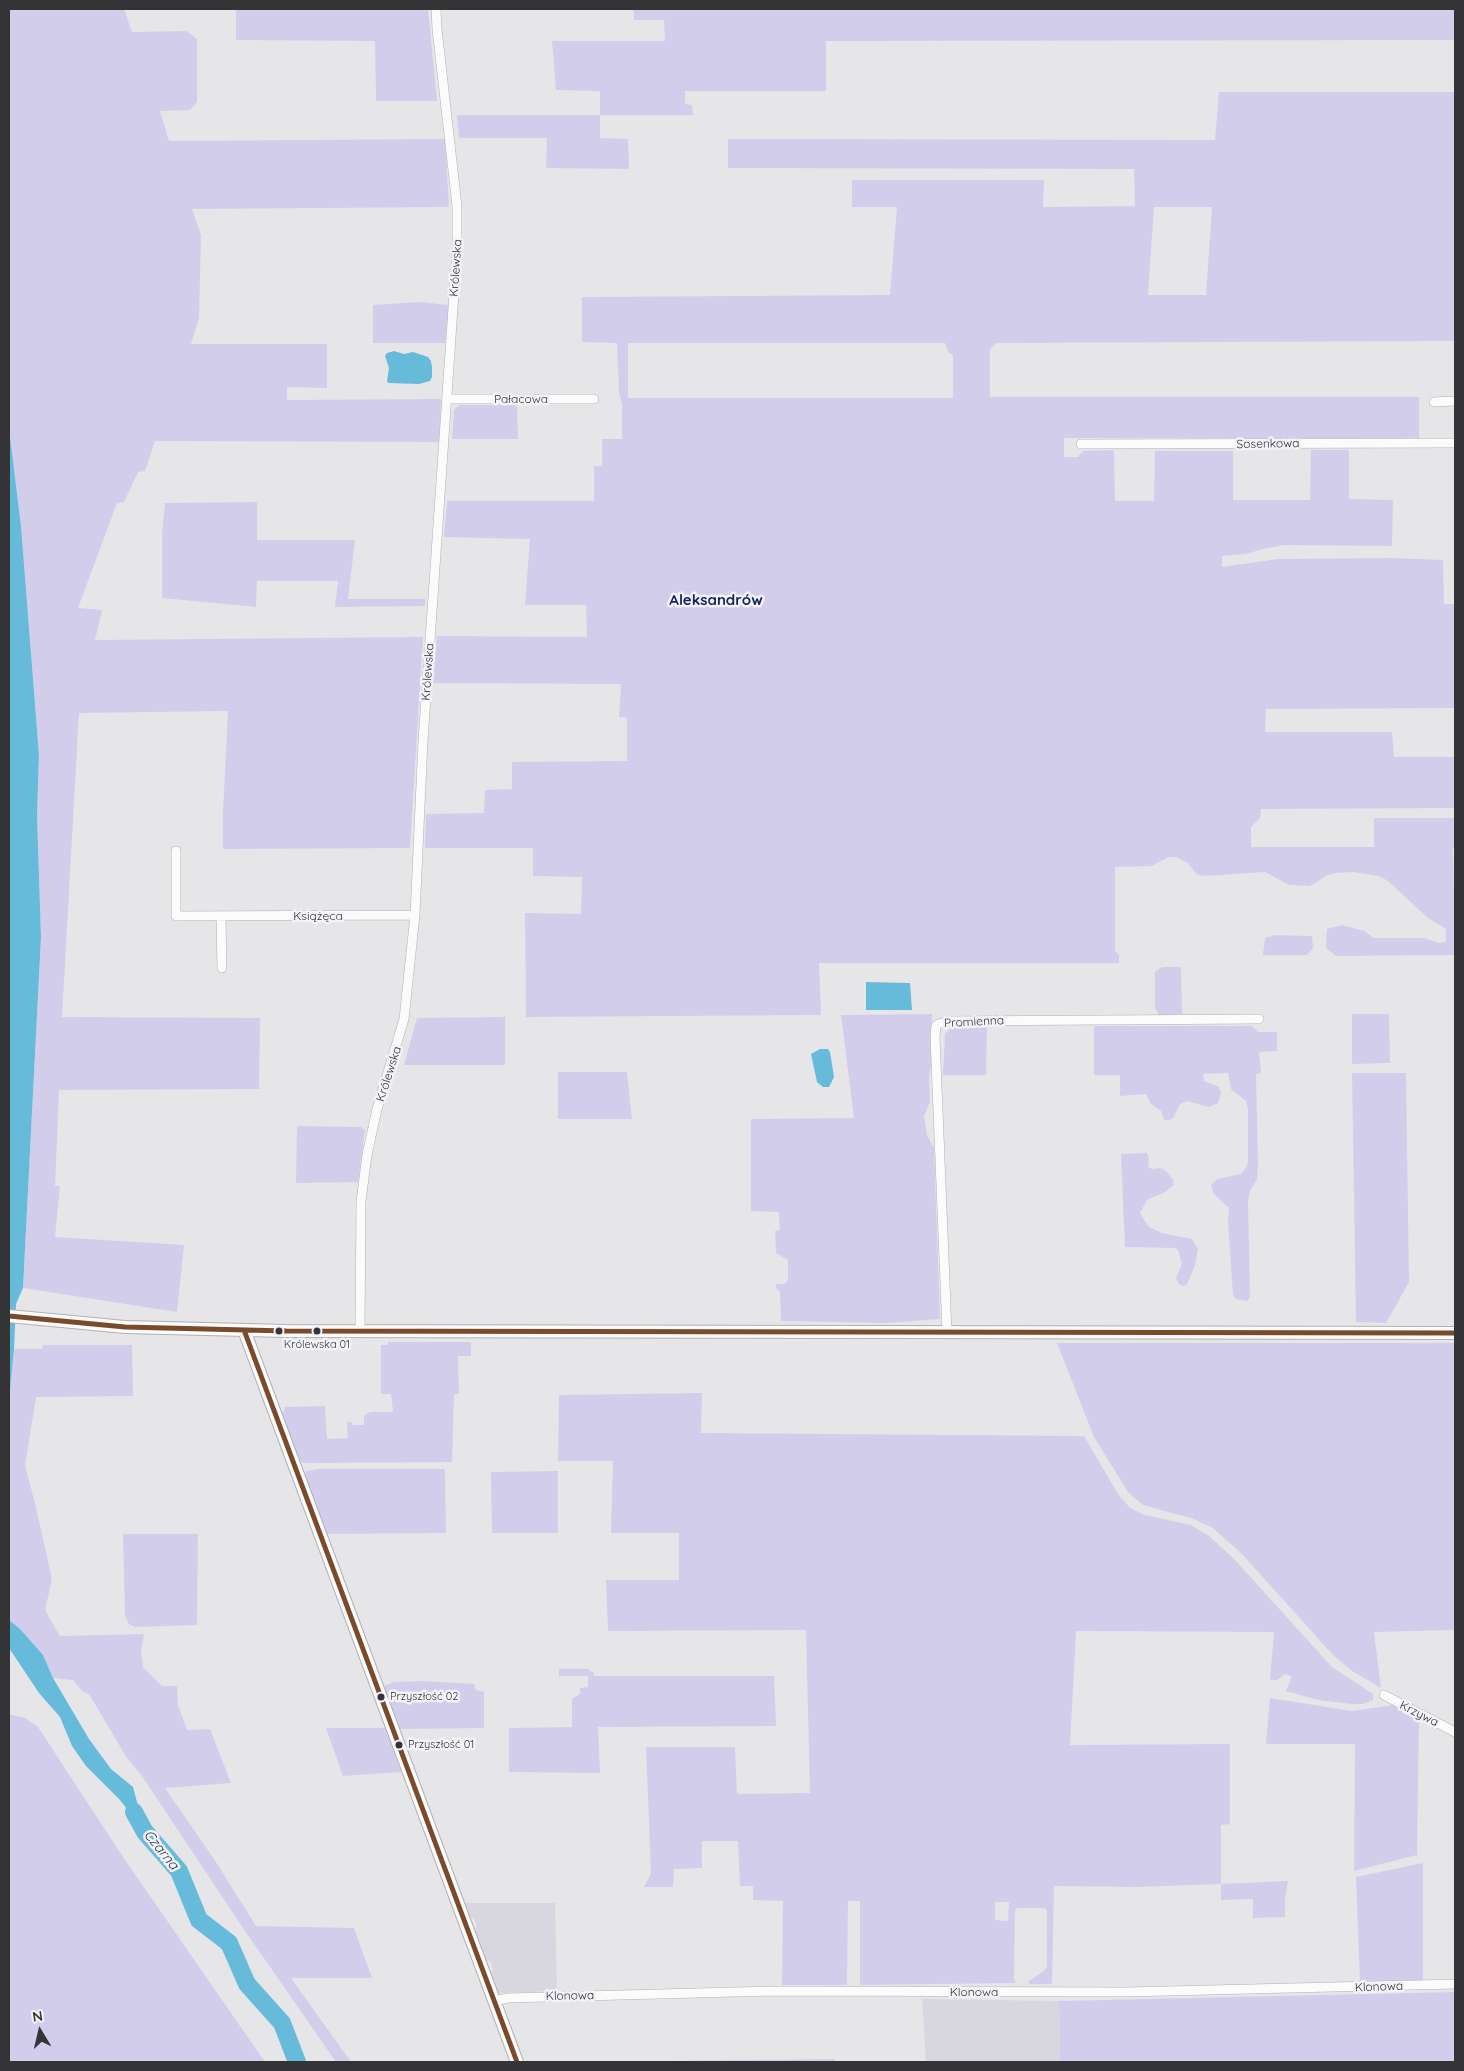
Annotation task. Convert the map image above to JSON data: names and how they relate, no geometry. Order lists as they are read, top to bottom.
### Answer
{
  "streets": {
    "street": [
      "Królewska",
      "Pałacowa",
      "Sosenkowa",
      "Książęca",
      "Promienna",
      "Krzywa",
      "Klonowa"
    ]
  },
  "crossings": [
    ["Królewska", "Pałacowa"],
    ["Królewska", "Książęca"]
  ],
  "districts": ["Aleksandrów"],
  "water": ["Czarna"],
  "places": ["Królewska 01", "Przyszłość 02", "Przyszłość 01"],
  "north": "top"
}
